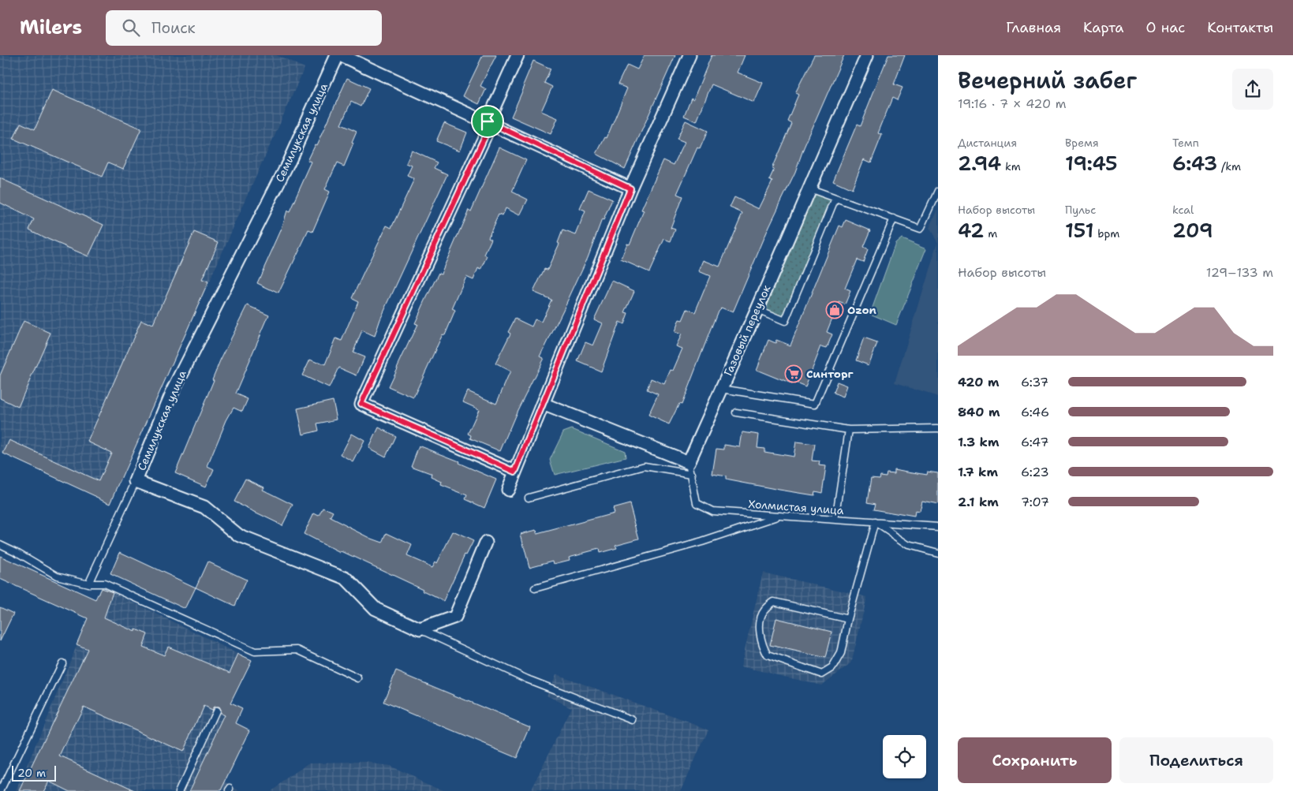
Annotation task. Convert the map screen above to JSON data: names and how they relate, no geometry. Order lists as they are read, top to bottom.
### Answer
{
  "streets": {
    "street": ["Семилукская улица", "Газовый переулок"],
    "lane": ["Холмистая улица"]
  },
  "crossings": [
    ["Газовый переулок", "Холмистая улица"]
  ],
  "places": {
    "shop": ["Ozon"],
    "supermarket": ["Синторг"]
  },
  "scale_bar": "20 m",
  "page": {
    "header": "Milers",
    "search": "Поиск",
    "nav": [
      "Главная",
      "Карта",
      "О нас",
      "Контакты"
    ],
    "heading": ["Вечерний забег", "19:16 · 7 × 420 m"],
    "stats": [
      ["Дистанция", "2.94 km"],
      ["Время", "19:45"],
      ["Темп", "6:43 /km"],
      ["Набор высоты", "42 m"],
      ["Пульс", "151 bpm"],
      ["kcal", "209"]
    ],
    "chart": ["Набор высоты", "129–133 m"],
    "list": [
      {
        "name": "420 m",
        "note": "6:37"
      },
      {
        "name": "840 m",
        "note": "6:46"
      },
      {
        "name": "1.3 km",
        "note": "6:47"
      },
      {
        "name": "1.7 km",
        "note": "6:23"
      },
      {
        "name": "2.1 km",
        "note": "7:07"
      }
    ],
    "buttons": ["Сохранить", "Поделиться"],
    "scale": "20 m"
  }
}
